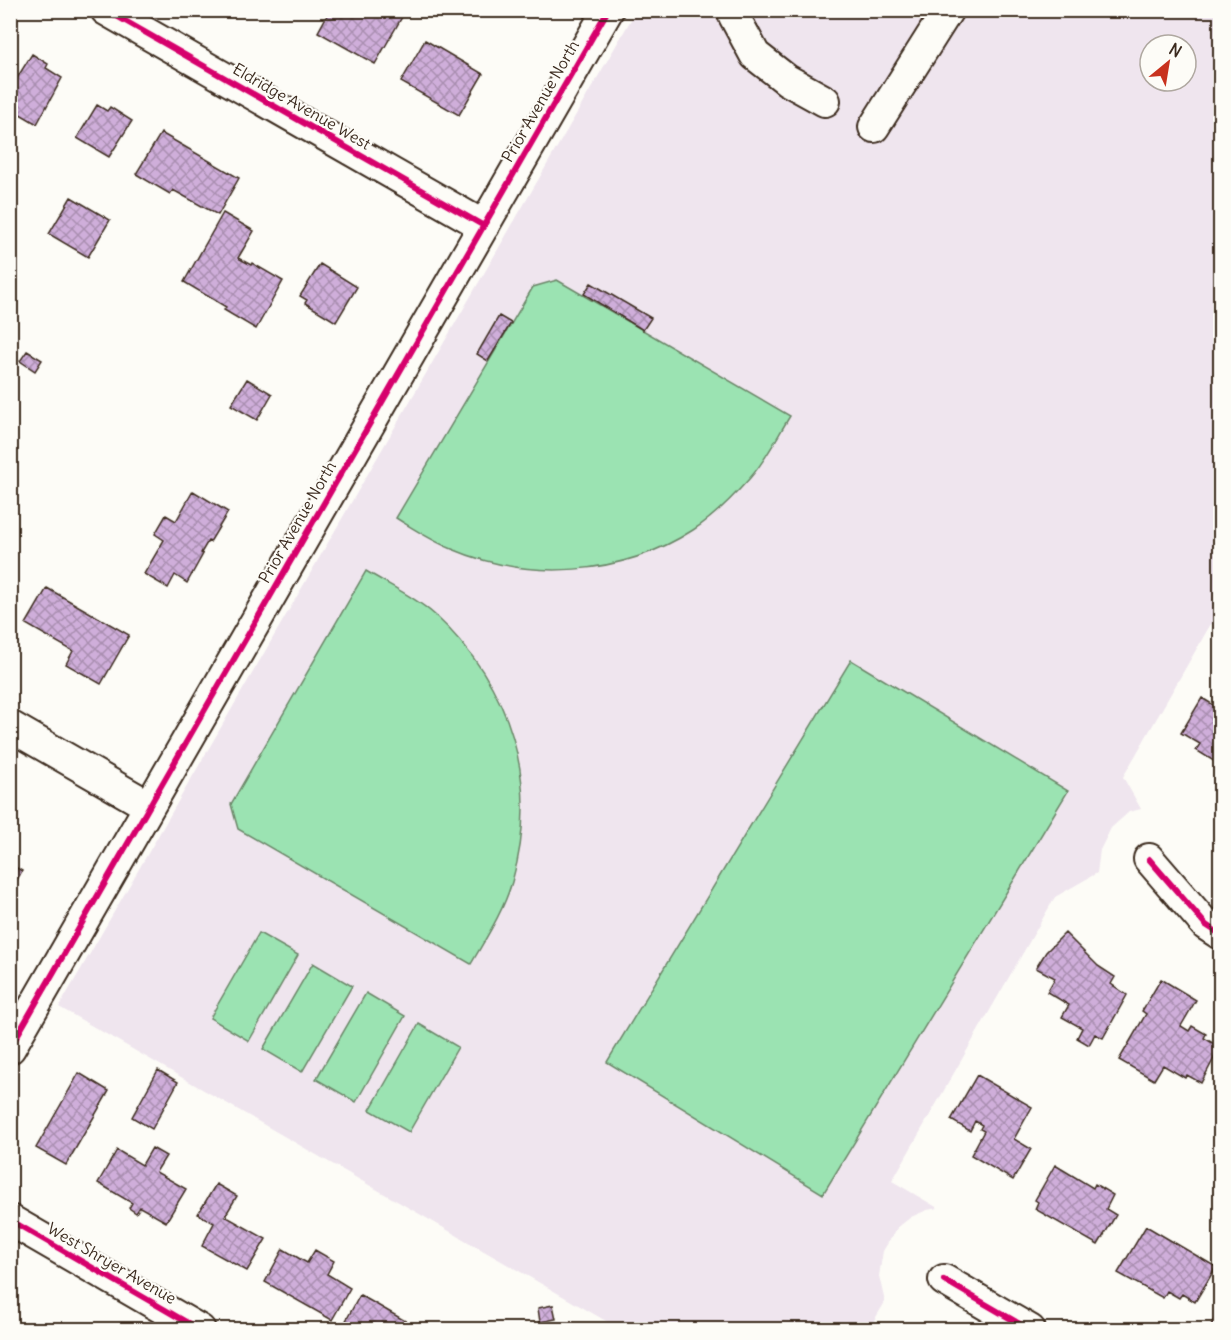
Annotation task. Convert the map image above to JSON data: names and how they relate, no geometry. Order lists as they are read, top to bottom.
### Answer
{
  "streets": {
    "street": ["Prior Avenue North", "Eldridge Avenue West", "West Shryer Avenue"]
  },
  "crossings": [
    ["Prior Avenue North", "Eldridge Avenue West"]
  ],
  "north": "top right"
}
